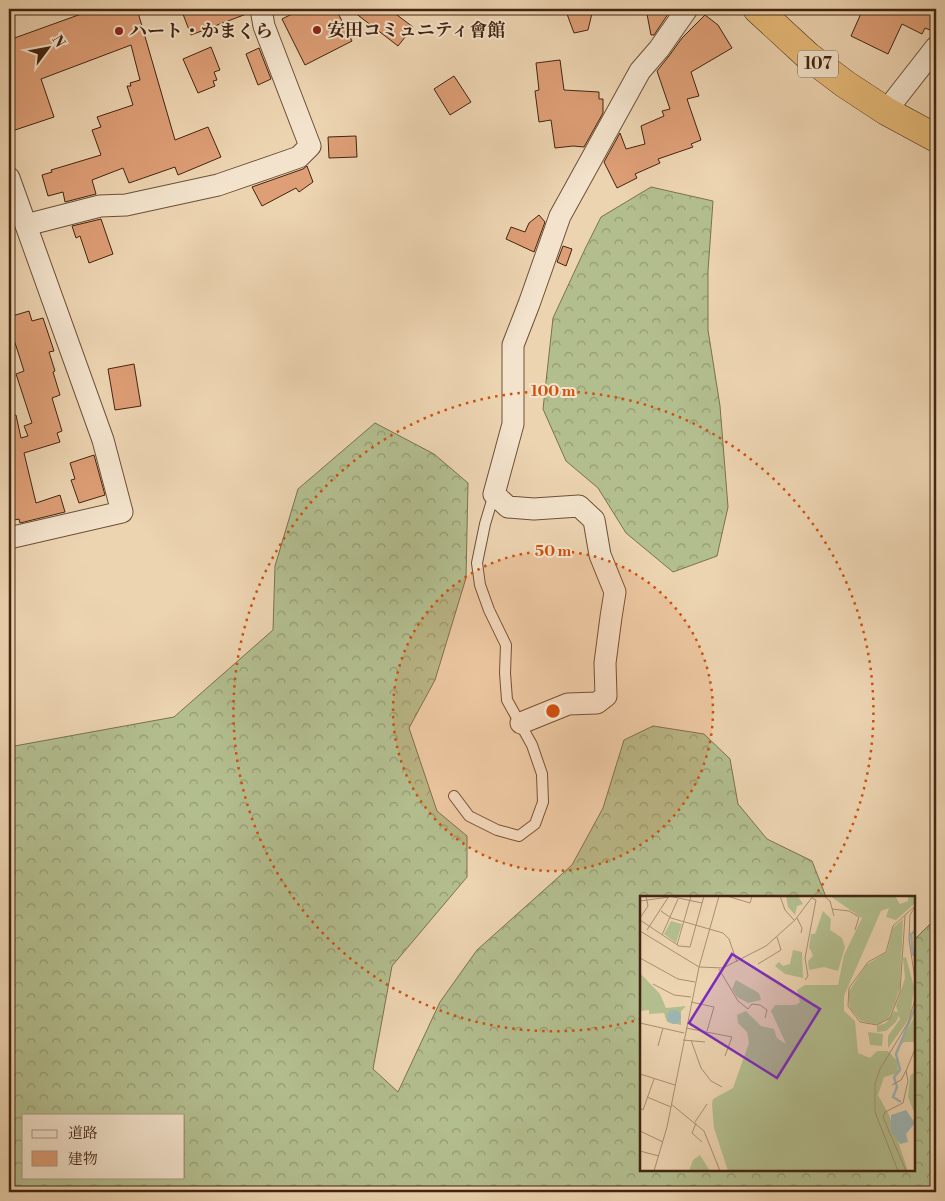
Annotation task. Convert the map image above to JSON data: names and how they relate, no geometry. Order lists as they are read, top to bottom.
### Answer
{
  "streets": {
    "highway": ["107"]
  },
  "places": ["安田コミュニティ會館", "ハート・かまくら"],
  "legend": ["道路", "建物"],
  "north": "top right",
  "rings": ["100 m", "50 m"]
}
